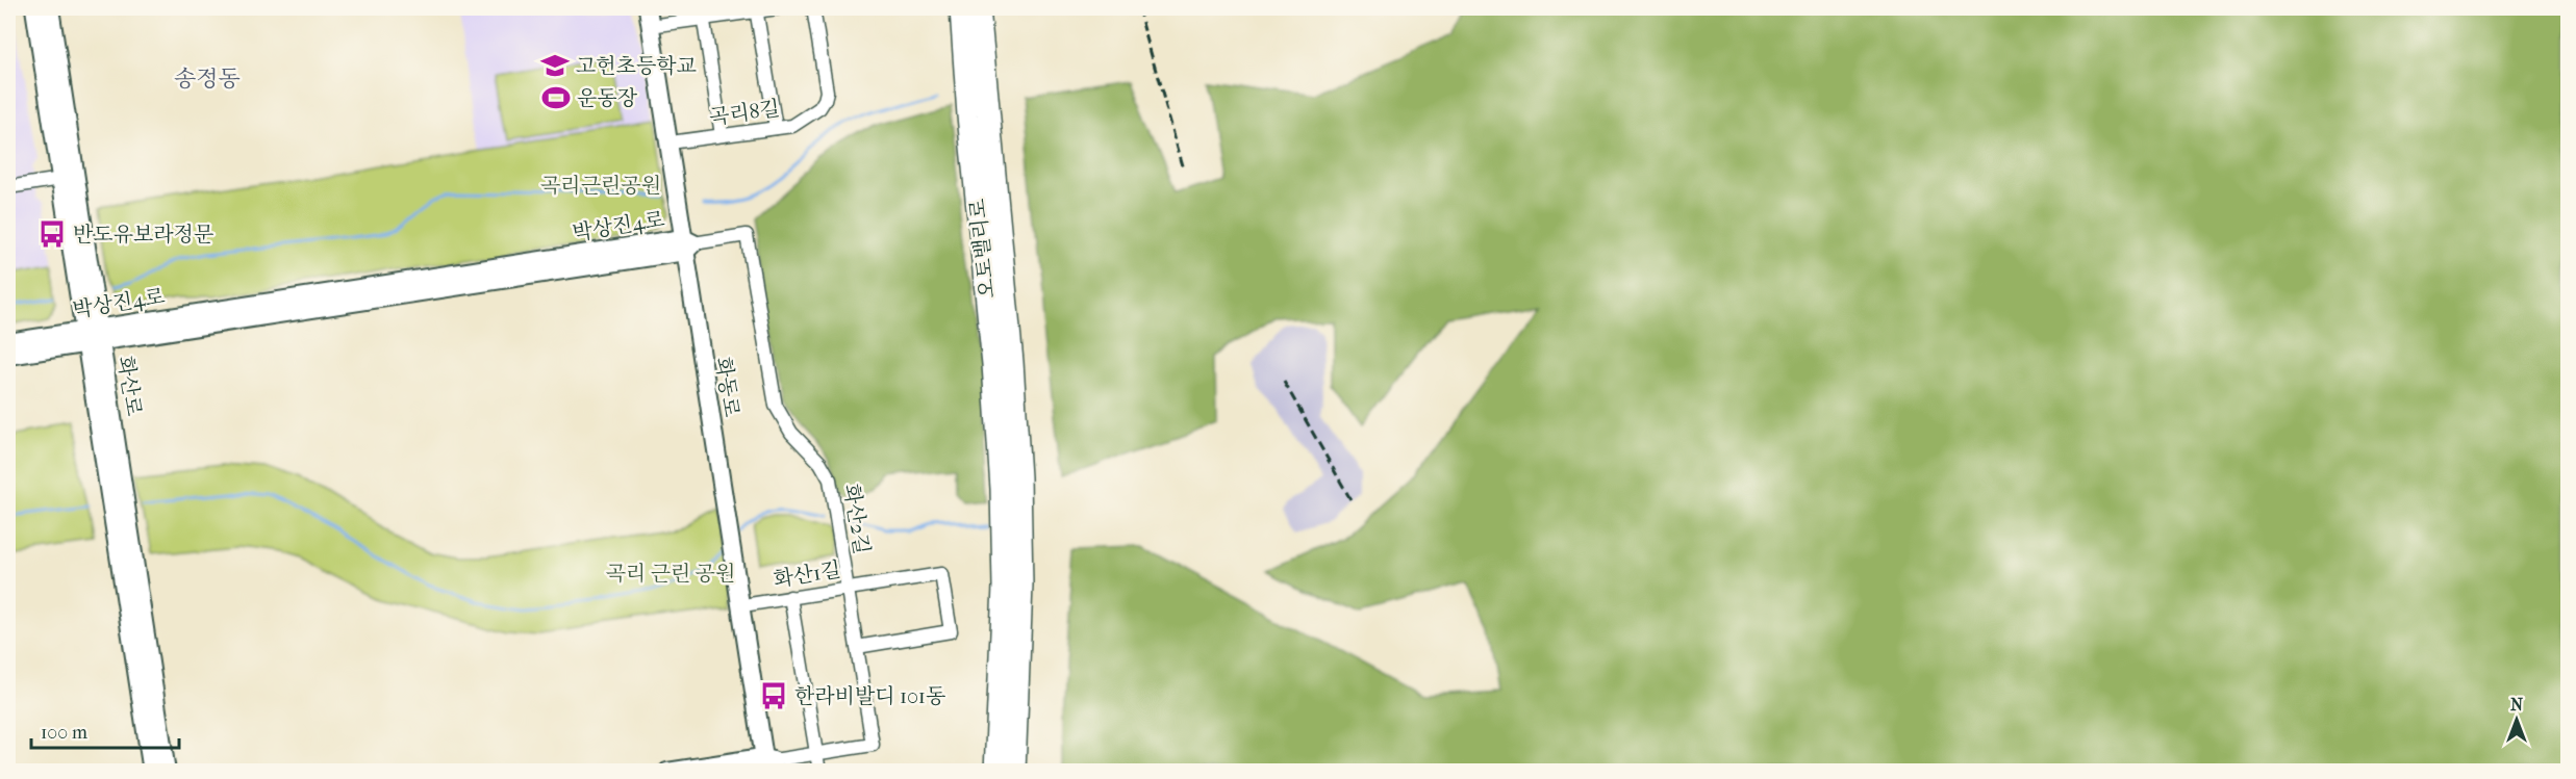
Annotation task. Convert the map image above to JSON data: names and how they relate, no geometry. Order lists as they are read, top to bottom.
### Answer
{
  "streets": {
    "highway": ["오토밸리로"],
    "street": [
      "곡리8길",
      "박상진4로",
      "화산로",
      "화동로",
      "화산2길",
      "화산1길"
    ]
  },
  "crossings": [
    ["곡리8길", "화동로"],
    ["박상진4로", "화산로"],
    ["박상진4로", "화동로"],
    ["박상진4로", "화산2길"],
    ["화동로", "화산2길"],
    ["화동로", "화산1길"],
    ["화산2길", "화산1길"]
  ],
  "districts": ["송정동"],
  "parks": ["곡리근린공원", "곡리 근린 공원"],
  "places": {
    "school or university": ["고헌초등학교"],
    "sports": ["운동장"],
    "bus stop": ["반도유보라정문", "한라비발디 101동"]
  },
  "scale_bar": "100 m",
  "north": "top"
}
